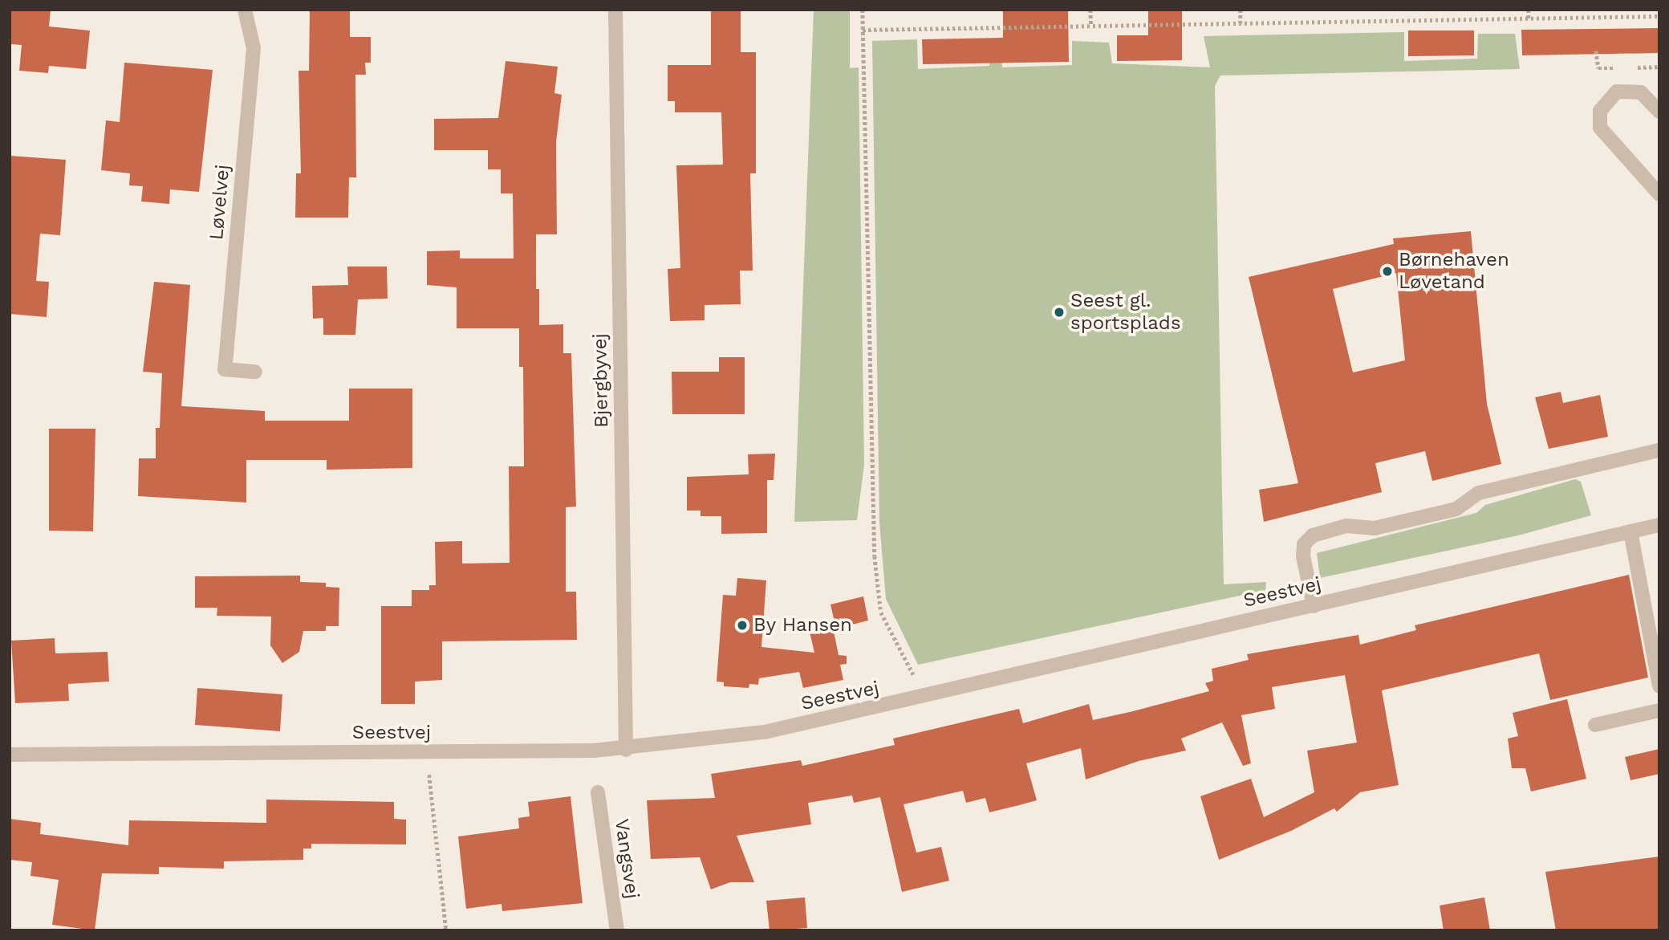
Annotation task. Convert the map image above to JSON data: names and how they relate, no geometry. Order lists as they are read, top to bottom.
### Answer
{
  "streets": {
    "street": [
      "Løvelvej",
      "Bjergbyvej",
      "Seestvej",
      "Vangsvej"
    ]
  },
  "crossings": [
    ["Bjergbyvej", "Seestvej"]
  ],
  "places": ["Børnehaven Løvetand", "Seest gl. sportsplads", "By Hansen"]
}
